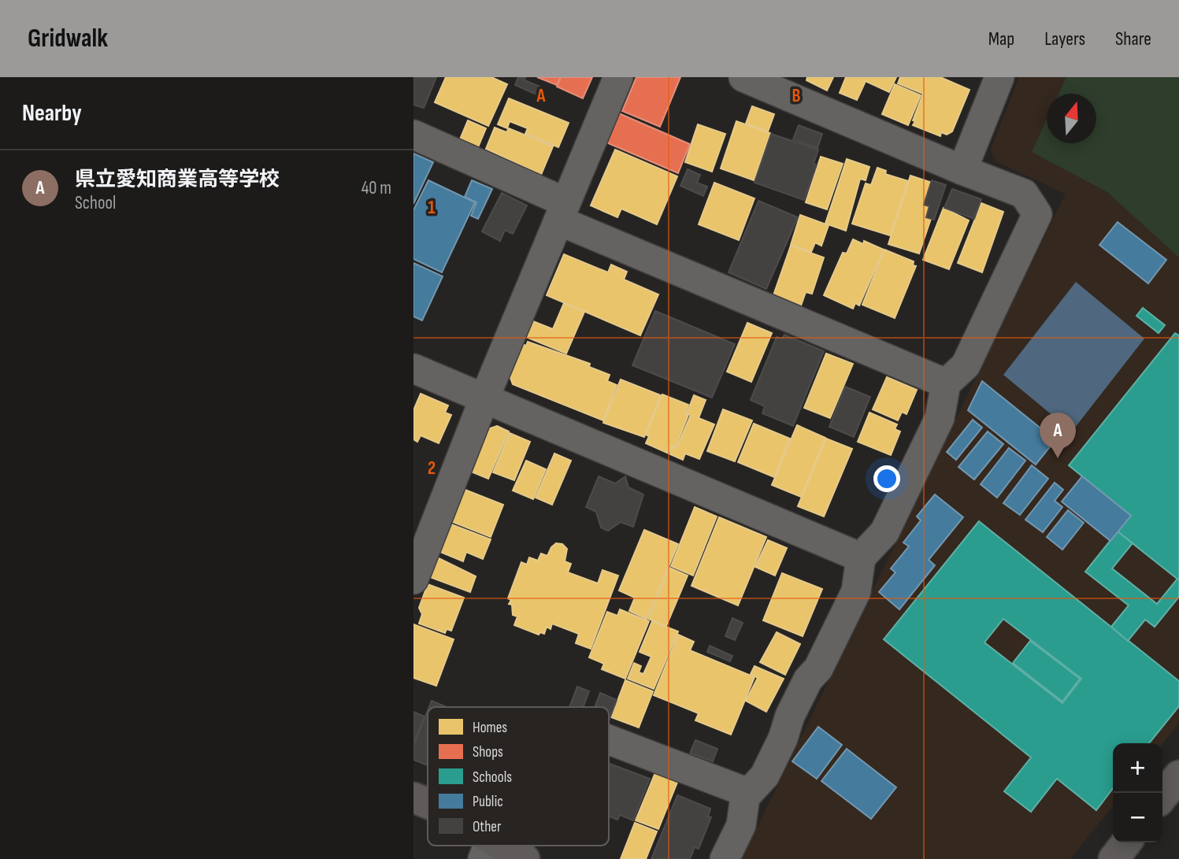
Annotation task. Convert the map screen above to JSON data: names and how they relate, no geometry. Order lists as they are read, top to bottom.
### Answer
{
  "legend": [
    "Homes",
    "Shops",
    "Schools",
    "Public",
    "Other"
  ],
  "north": "top",
  "page": {
    "header": "Gridwalk",
    "nav": ["Map", "Layers", "Share"],
    "heading": "Nearby",
    "list": [
      {
        "mark": "A",
        "name": "県立愛知商業高等学校",
        "note": "School",
        "value": "40 m"
      }
    ],
    "pins": "A",
    "map_buttons": ["+", "−"]
  },
  "grid": {
    "columns": ["A", "B"],
    "rows": ["1", "2"]
  }
}
